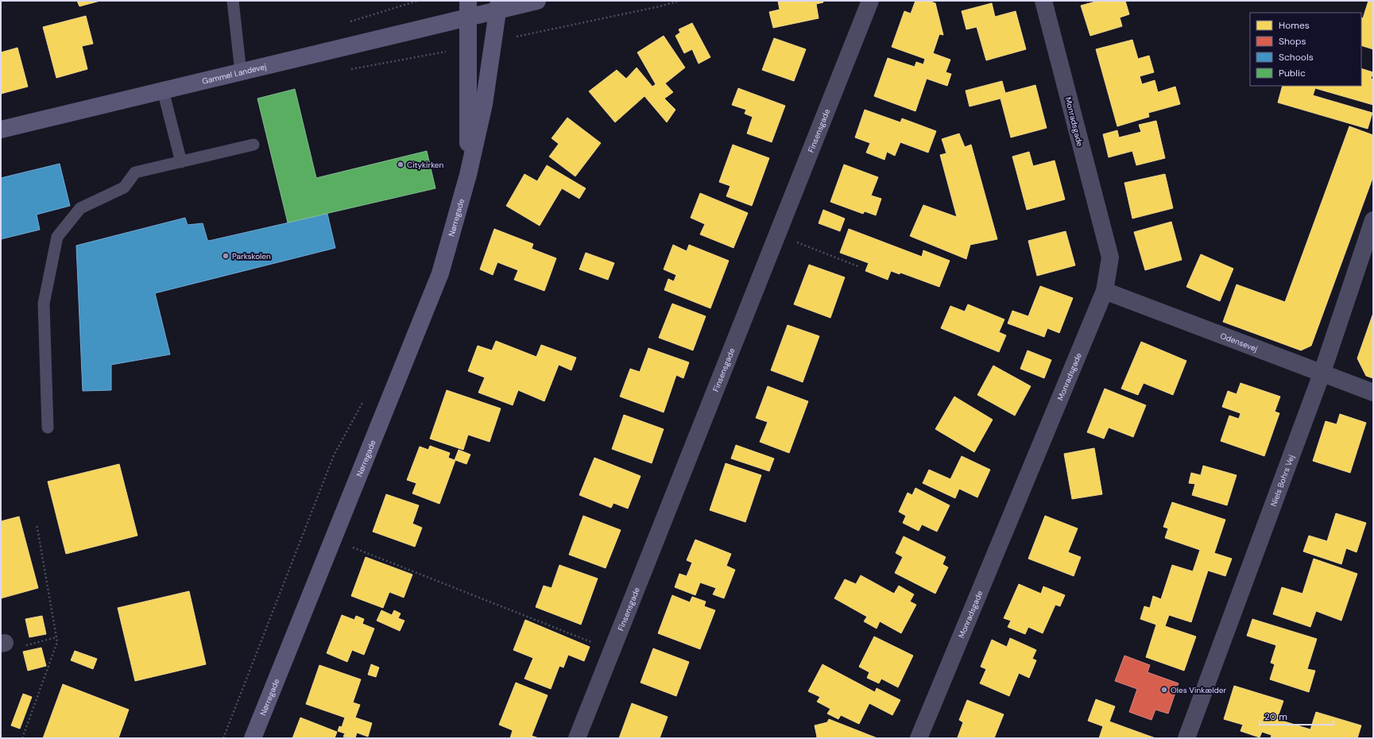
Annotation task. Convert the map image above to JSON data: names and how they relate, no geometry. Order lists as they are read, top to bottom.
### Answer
{
  "streets": {
    "street": [
      "Gammel Landevej",
      "Monradsgade",
      "Finsensgade",
      "Nørregade",
      "Odensevej",
      "Niels Bohrs Vej"
    ]
  },
  "crossings": [
    ["Gammel Landevej", "Nørregade"],
    ["Monradsgade", "Odensevej"],
    ["Odensevej", "Niels Bohrs Vej"]
  ],
  "places": ["Citykirken", "Parkskolen", "Oles Vinkælder"],
  "legend": [
    "Homes",
    "Shops",
    "Schools",
    "Public"
  ],
  "scale_bar": "20 m"
}
